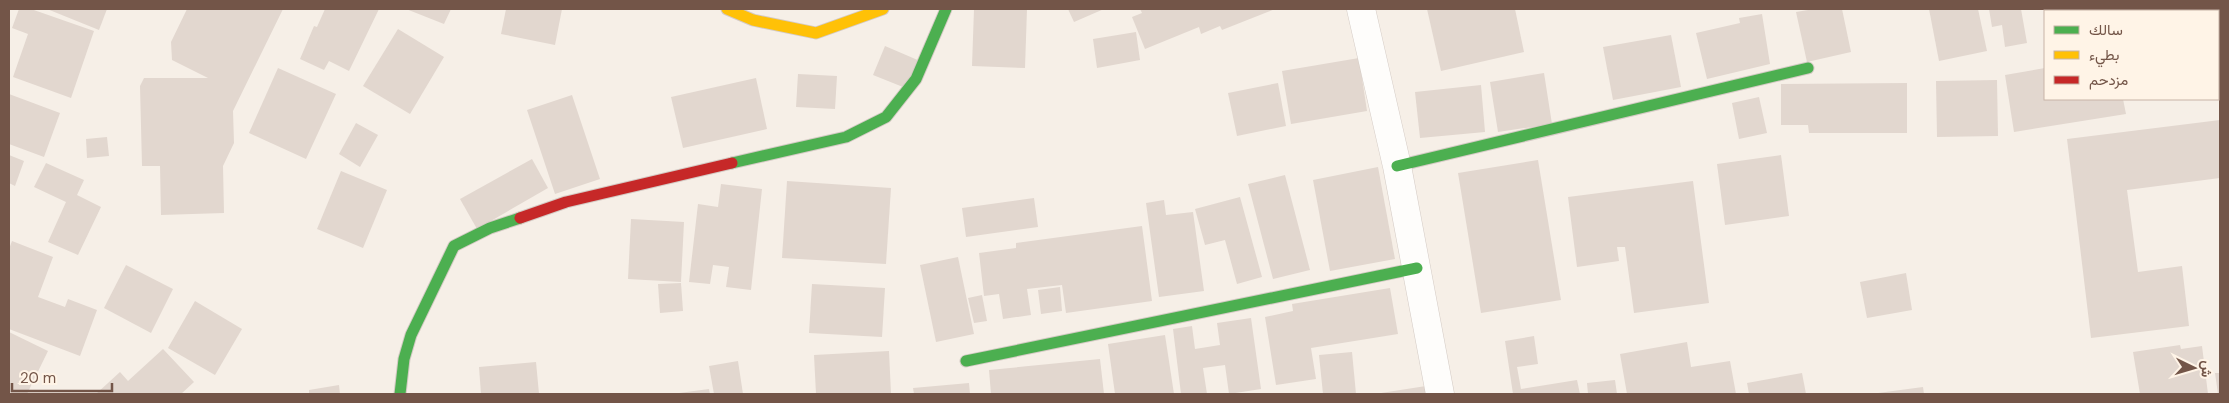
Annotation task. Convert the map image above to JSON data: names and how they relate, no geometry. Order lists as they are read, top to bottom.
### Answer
{
  "legend": ["سالك", "بطيء", "مزدحم"],
  "scale_bar": "20 m",
  "north": "right"
}
